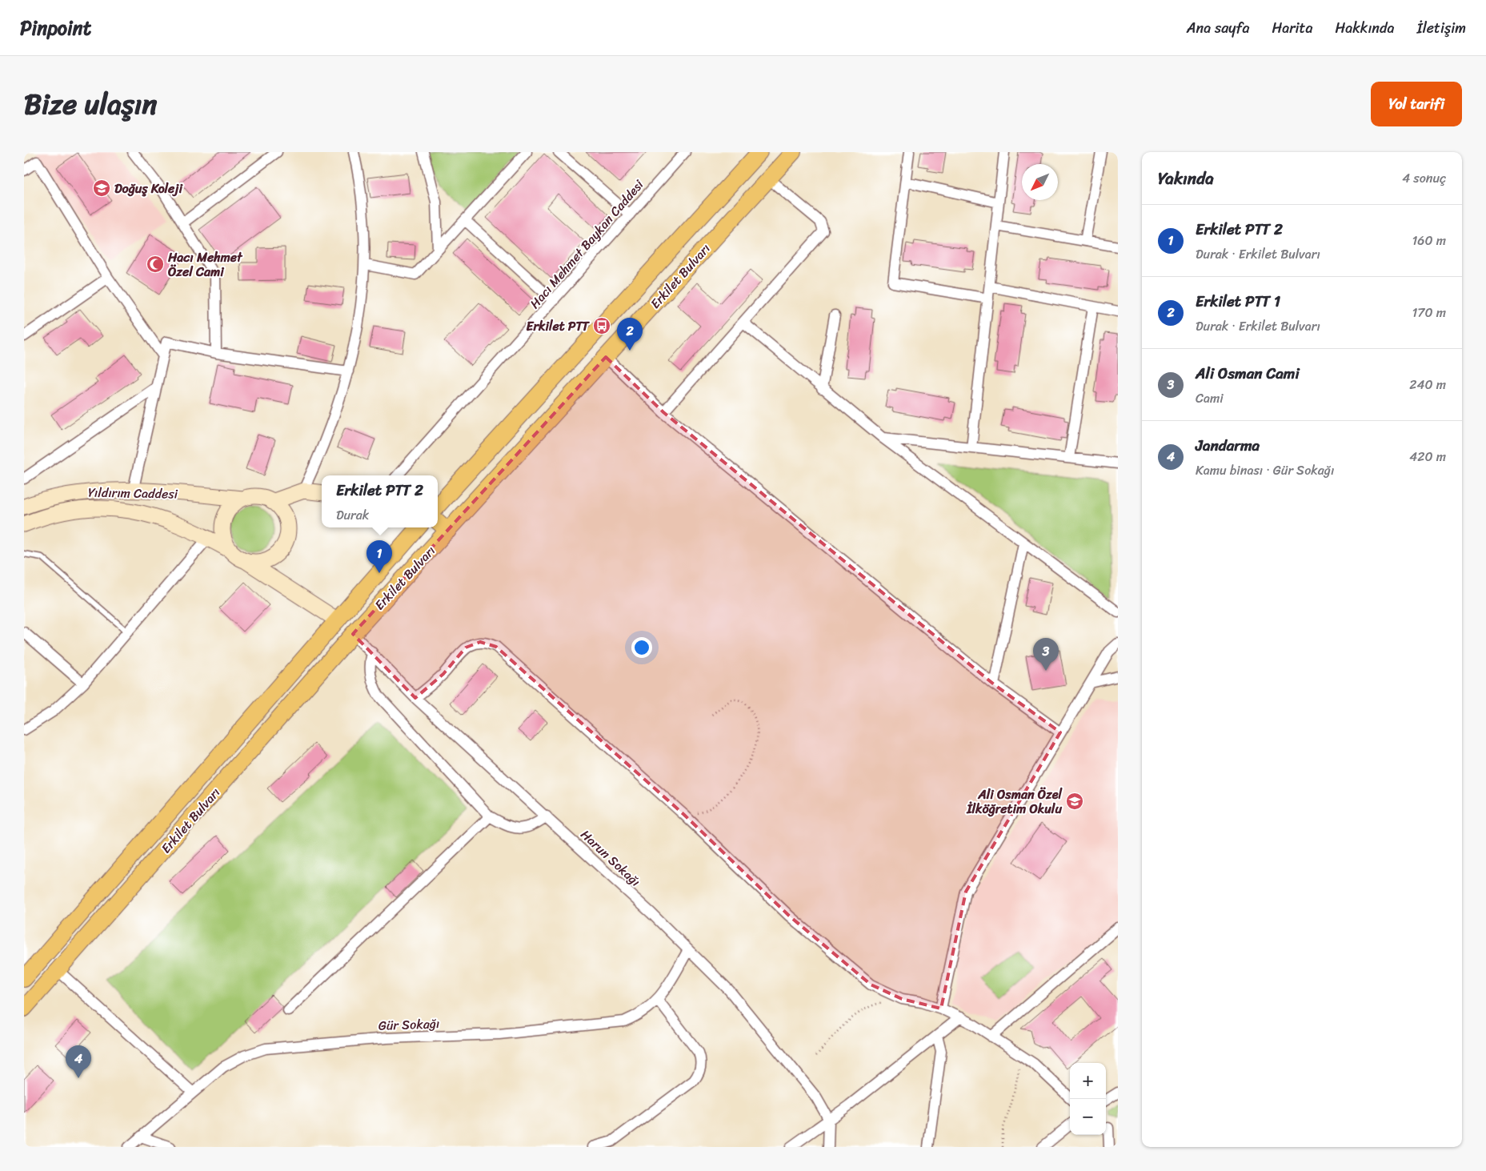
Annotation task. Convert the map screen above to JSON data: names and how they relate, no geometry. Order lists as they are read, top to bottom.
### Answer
{
  "streets": {
    "main road": ["Erkilet Bulvarı"],
    "street": [
      "Hacı Mehmet Baykan Caddesi",
      "Yıldırım Caddesi",
      "Harun Sokağı",
      "Gür Sokağı"
    ]
  },
  "crossings": [
    ["Erkilet Bulvarı", "Harun Sokağı"],
    ["Harun Sokağı", "Gür Sokağı"]
  ],
  "places": {
    "school or university": ["Doğuş Koleji", "Ali Osman Özel İlköğretim Okulu"],
    "mosque": ["Hacı Mehmet Özel Cami"],
    "bus stop": ["Erkilet PTT"]
  },
  "north": "bottom left",
  "page": {
    "header": "Pinpoint",
    "nav": [
      "Ana sayfa",
      "Harita",
      "Hakkında",
      "İletişim"
    ],
    "title": "Bize ulaşın",
    "buttons": "Yol tarifi",
    "heading": ["Yakında", "4 sonuç"],
    "list": [
      {
        "mark": "1",
        "name": "Erkilet PTT 2",
        "note": "Durak · Erkilet Bulvarı",
        "value": "160 m"
      },
      {
        "mark": "2",
        "name": "Erkilet PTT 1",
        "note": "Durak · Erkilet Bulvarı",
        "value": "170 m"
      },
      {
        "mark": "3",
        "name": "Ali Osman Cami",
        "note": "Cami",
        "value": "240 m"
      },
      {
        "mark": "4",
        "name": "Jandarma",
        "note": "Kamu binası · Gür Sokağı",
        "value": "420 m"
      }
    ],
    "pins": [
      "2",
      "1",
      "3",
      "4"
    ],
    "popup": ["Erkilet PTT 2", "Durak"],
    "map_buttons": ["+", "−"]
  }
}
